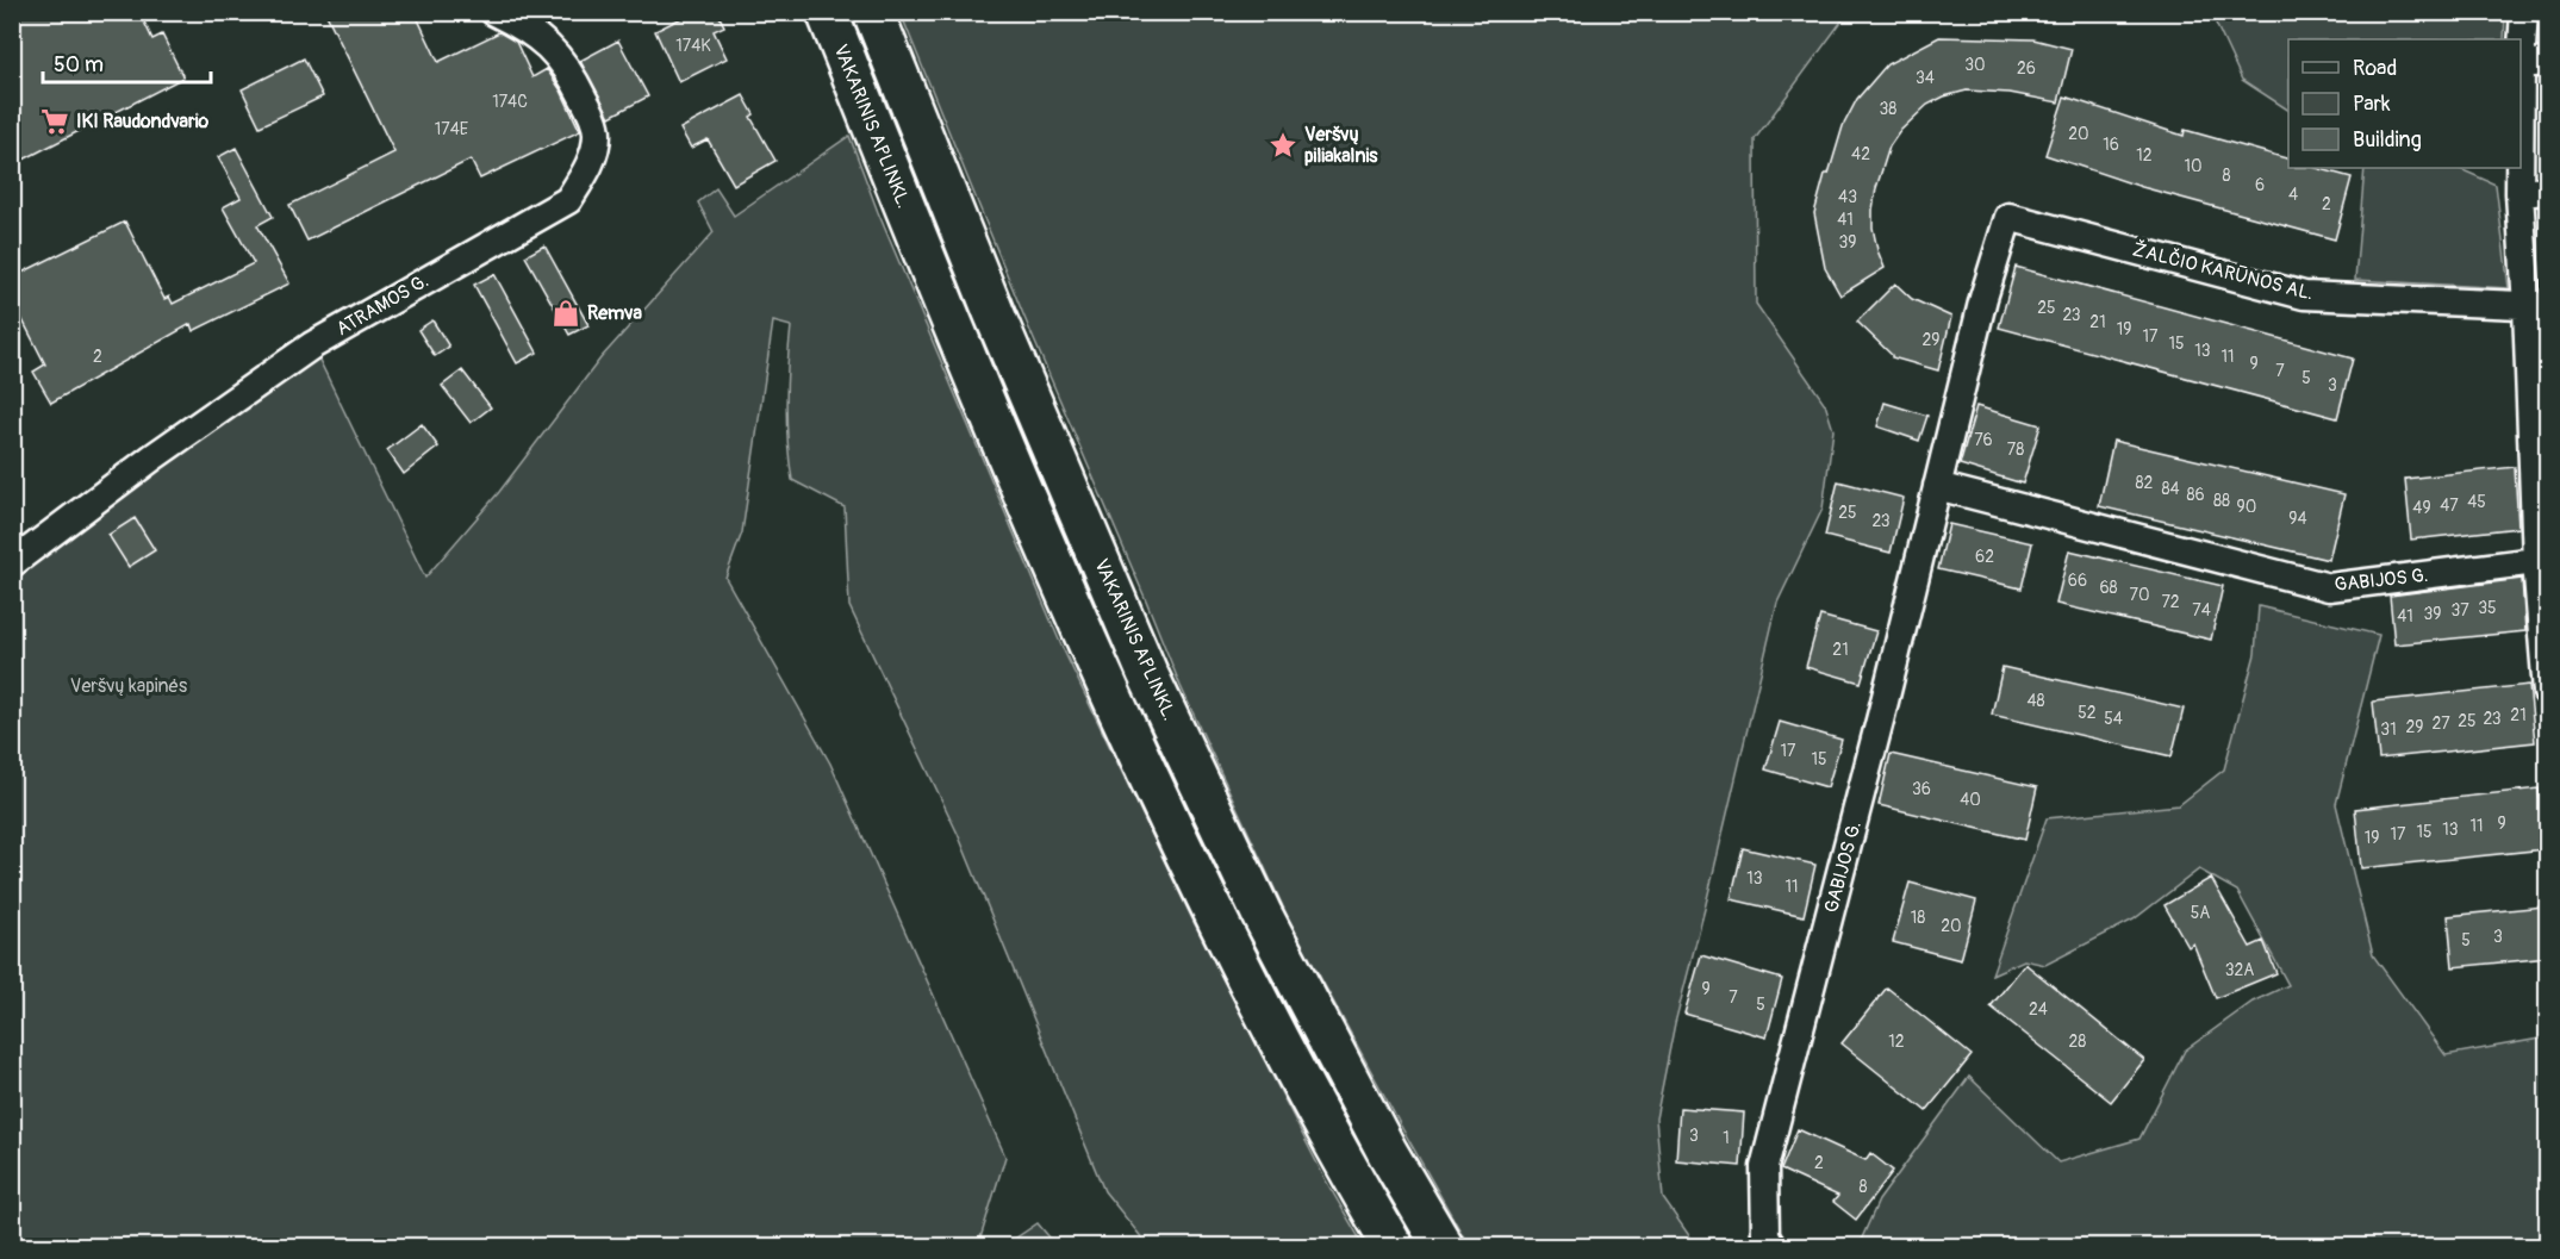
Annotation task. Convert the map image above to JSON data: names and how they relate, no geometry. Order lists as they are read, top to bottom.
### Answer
{
  "streets": {
    "highway": ["VAKARINIS APLINKL."],
    "street": ["ŽALČIO KARŪNOS AL.", "ATRAMOS G.", "GABIJOS G."]
  },
  "crossings": [
    ["ŽALČIO KARŪNOS AL.", "GABIJOS G."]
  ],
  "parks": ["Veršvų kapinės"],
  "places": {
    "supermarket": ["IKI Raudondvario"],
    "place": ["Veršvų piliakalnis"],
    "shop": ["Remva"]
  },
  "house_numbers": [
    "174K",
    "30",
    "26",
    "34",
    "174C",
    "38",
    "174E",
    "20",
    "16",
    "42",
    "12",
    "10",
    "8",
    "6",
    "4",
    "43",
    "2",
    "41",
    "39",
    "25",
    "23",
    "21",
    "19",
    "17",
    "29",
    "15",
    "13",
    "2",
    "11",
    "9",
    "7",
    "5",
    "3",
    "76",
    "78",
    "82",
    "84",
    "86",
    "88",
    "45",
    "47",
    "90",
    "49",
    "25",
    "94",
    "23",
    "62",
    "66",
    "68",
    "70",
    "72",
    "35",
    "74",
    "37",
    "39",
    "41",
    "21",
    "48",
    "52",
    "21",
    "54",
    "23",
    "25",
    "27",
    "29",
    "31",
    "17",
    "15",
    "36",
    "40",
    "9",
    "11",
    "13",
    "15",
    "17",
    "19",
    "13",
    "11",
    "5A",
    "18",
    "20",
    "3",
    "5",
    "32A",
    "9",
    "7",
    "5",
    "24",
    "12",
    "28",
    "3",
    "1",
    "2",
    "8"
  ],
  "legend": ["Road", "Park", "Building"],
  "scale_bar": "50 m"
}
